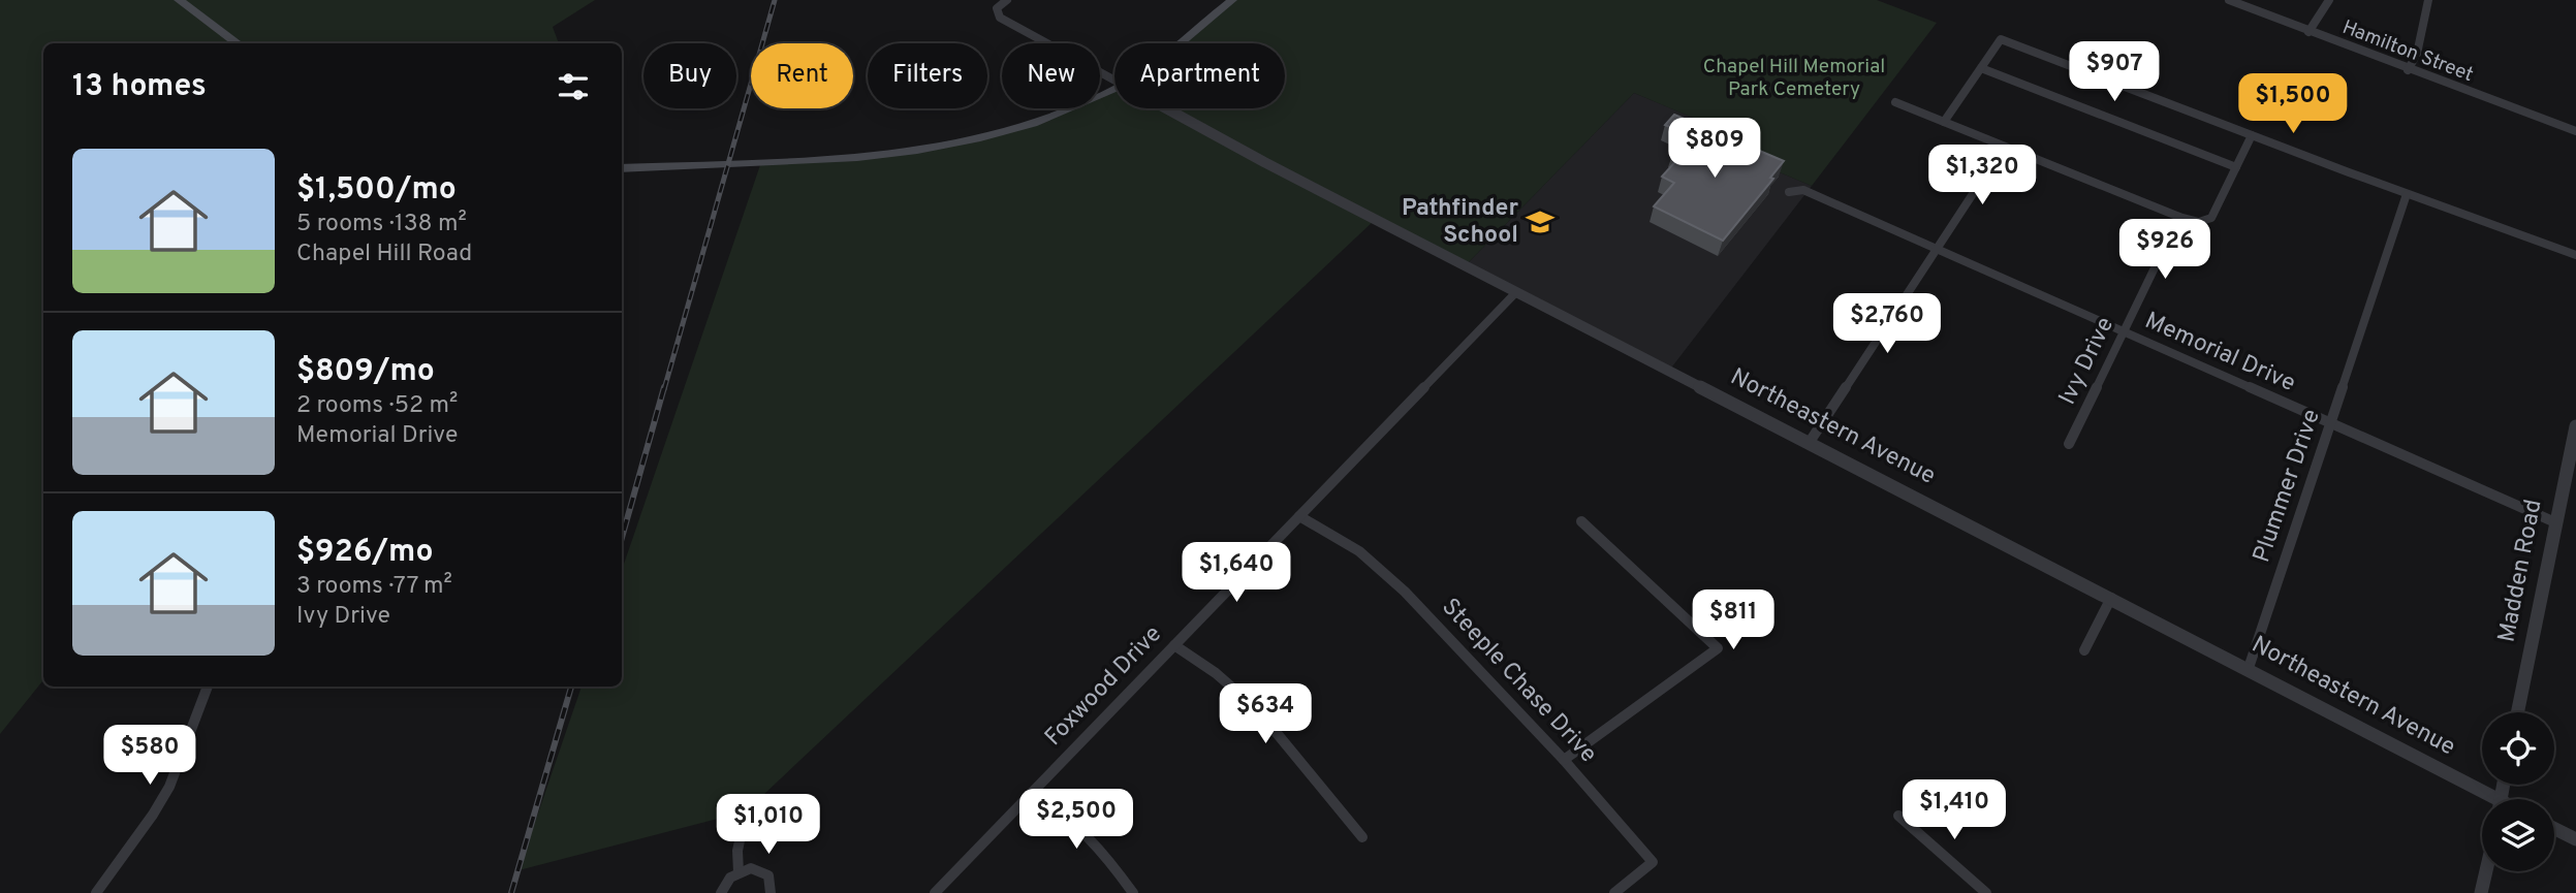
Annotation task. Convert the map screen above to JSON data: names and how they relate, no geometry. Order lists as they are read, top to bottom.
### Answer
{
  "streets": {
    "street": [
      "Hamilton Street",
      "Memorial Drive",
      "Ivy Drive",
      "Northeastern Avenue",
      "Plummer Drive",
      "Madden Road",
      "Steeple Chase Drive",
      "Foxwood Drive"
    ]
  },
  "crossings": [
    ["Memorial Drive", "Ivy Drive"],
    ["Memorial Drive", "Plummer Drive"],
    ["Memorial Drive", "Madden Road"],
    ["Northeastern Avenue", "Plummer Drive"],
    ["Northeastern Avenue", "Foxwood Drive"],
    ["Steeple Chase Drive", "Foxwood Drive"]
  ],
  "parks": ["Chapel Hill Memorial Park Cemetery"],
  "places": {
    "school or university": ["Pathfinder School"]
  },
  "page": {
    "price": [
      "$907",
      "$1,500",
      "$809",
      "$1,320",
      "$926",
      "$2,760",
      "$1,640",
      "$811",
      "$634",
      "$580",
      "$1,410",
      "$2,500",
      "$1,010"
    ],
    "chip": [
      "Buy",
      "Rent",
      "Filters",
      "New",
      "Apartment"
    ],
    "heading": "13 homes",
    "list": [
      {
        "name": "$1,500/mo",
        "note": "5 rooms · 138 m² · Chapel Hill Road"
      },
      {
        "name": "$809/mo",
        "note": "2 rooms · 52 m² · Memorial Drive"
      },
      {
        "name": "$926/mo",
        "note": "3 rooms · 77 m² · Ivy Drive"
      }
    ]
  }
}
